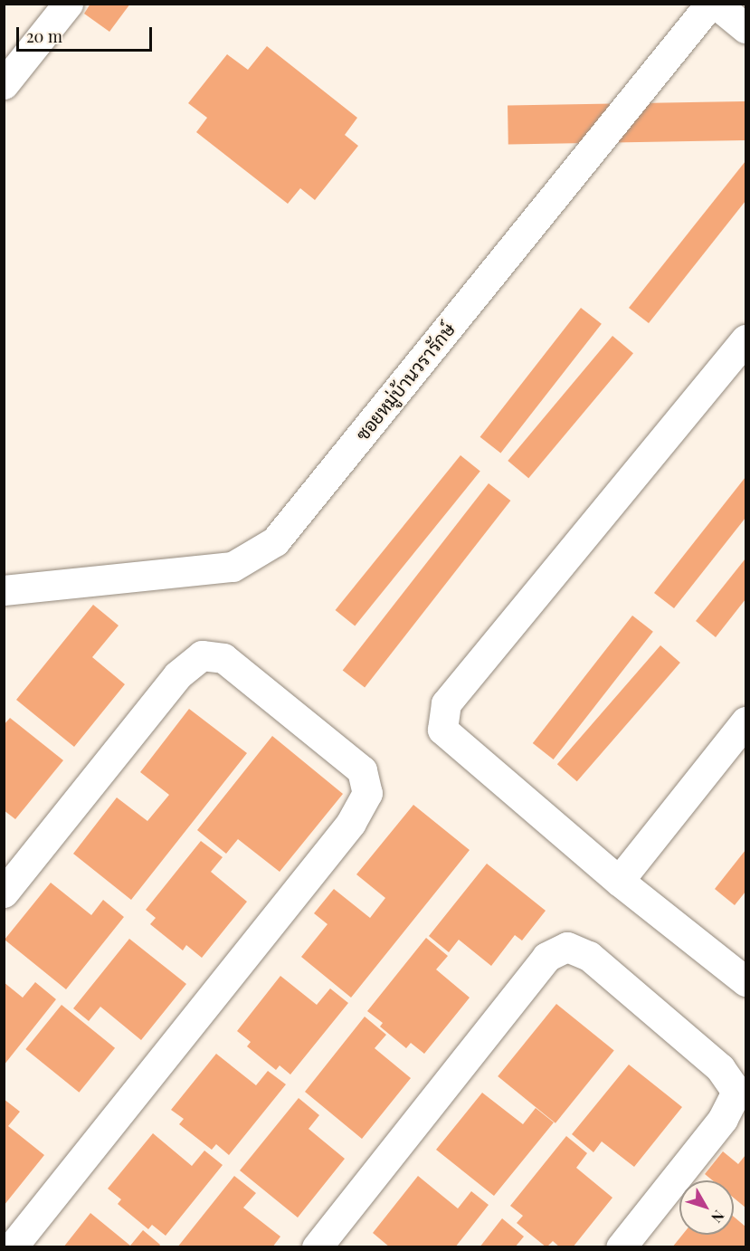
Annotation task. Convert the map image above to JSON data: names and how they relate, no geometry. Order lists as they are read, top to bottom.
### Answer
{
  "streets": {
    "street": ["ซอยหมู่บ้านวรารักษ์"]
  },
  "scale_bar": "20 m",
  "north": "bottom right"
}
